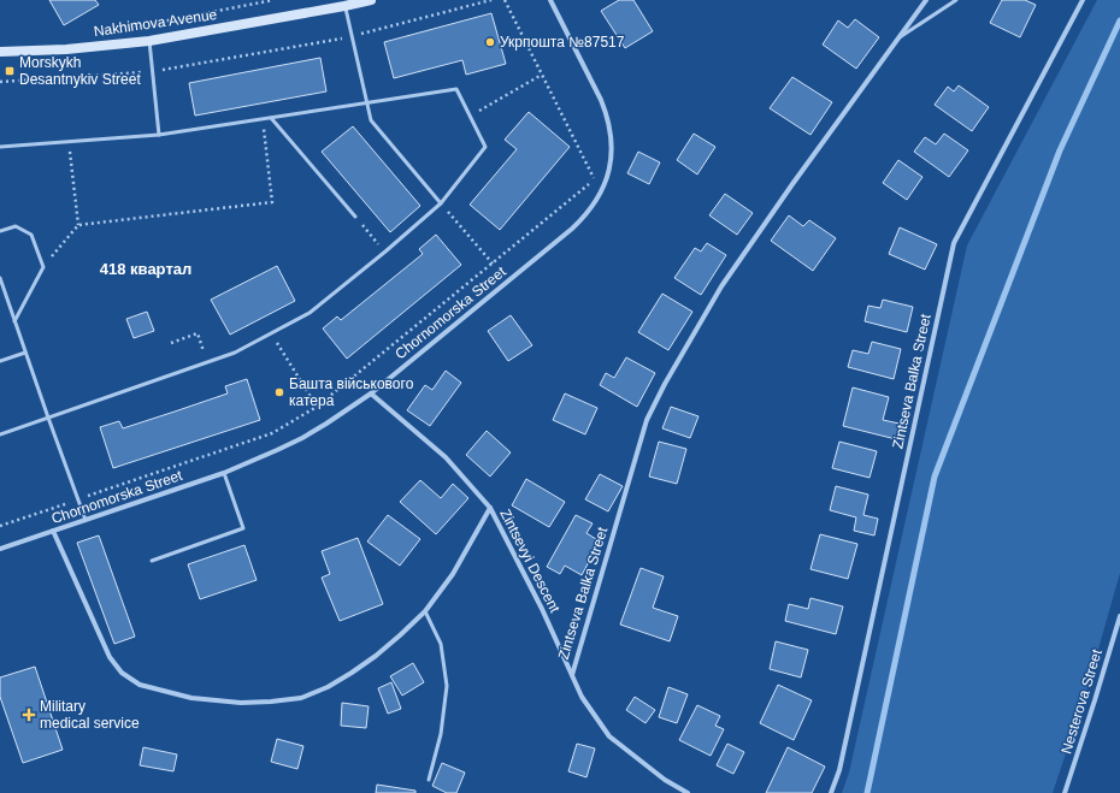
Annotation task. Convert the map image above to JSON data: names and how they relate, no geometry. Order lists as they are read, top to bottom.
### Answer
{
  "streets": {
    "main road": ["Nakhimova Avenue"],
    "street": [
      "Chornomorska Street",
      "Zintseva Balka Street",
      "Zintsevyi Descent",
      "Nesterova Street"
    ]
  },
  "crossings": [
    ["Chornomorska Street", "Zintsevyi Descent"],
    ["Zintseva Balka Street", "Zintsevyi Descent"]
  ],
  "districts": ["418 квартал"],
  "places": {
    "other": ["Укрпошта №87517", "Башта військового катера"],
    "transit": ["Morskykh Desantnykiv Street"],
    "health": ["Military medical service"]
  }
}
